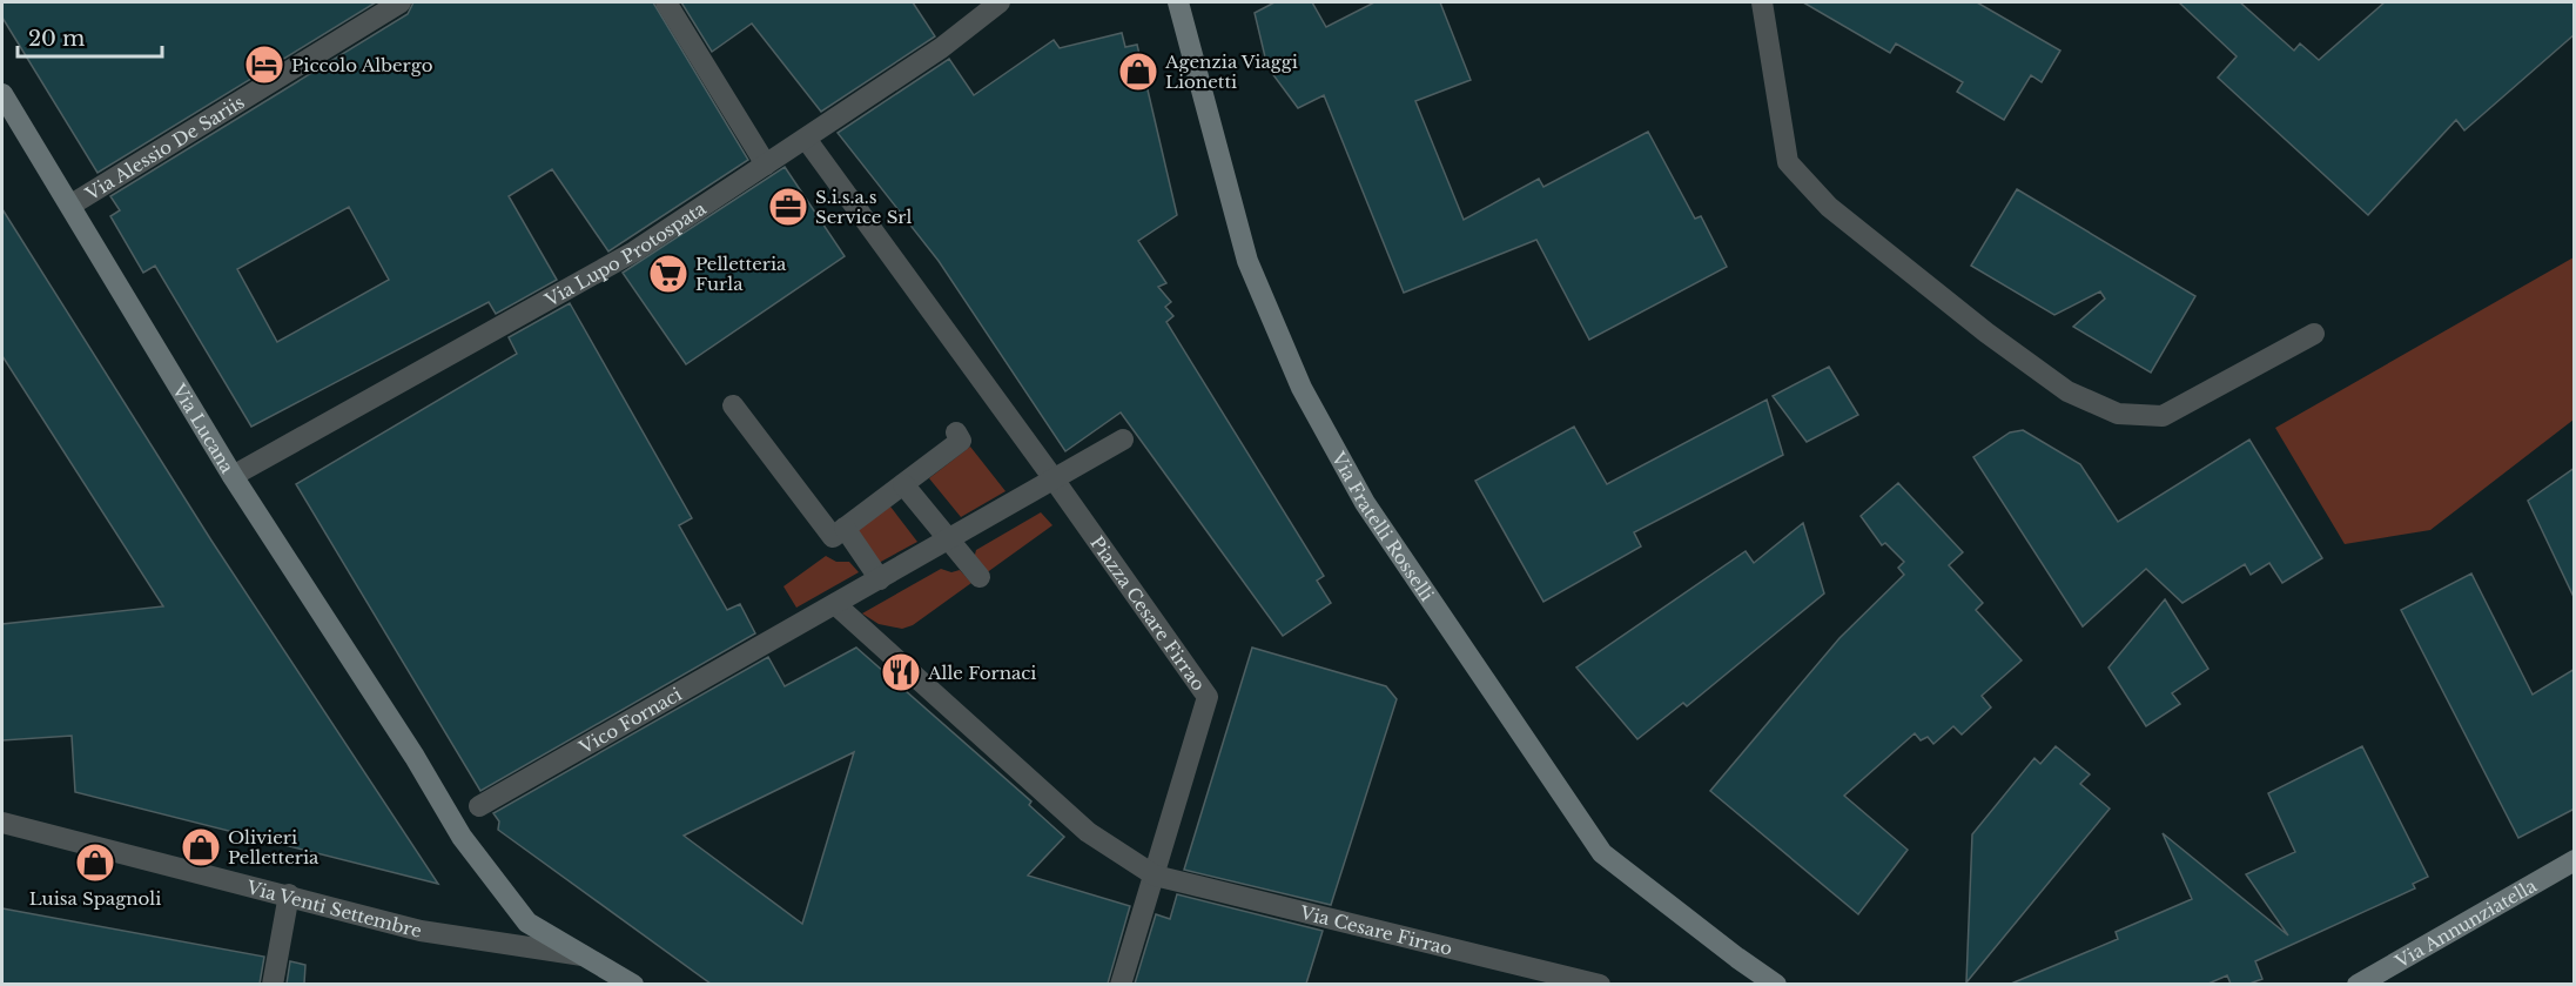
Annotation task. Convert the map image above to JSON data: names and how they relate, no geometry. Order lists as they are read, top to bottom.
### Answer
{
  "streets": {
    "street": [
      "Via Alessio De Sariis",
      "Via Lupo Protospata",
      "Via Lucana",
      "Via Fratelli Rosselli",
      "Piazza Cesare Firrao",
      "Vico Fornaci",
      "Via Venti Settembre",
      "Via Annunziatella",
      "Via Cesare Firrao"
    ]
  },
  "crossings": [
    ["Via Alessio De Sariis", "Via Lucana"],
    ["Via Lupo Protospata", "Via Lucana"],
    ["Via Lupo Protospata", "Piazza Cesare Firrao"],
    ["Via Lucana", "Via Venti Settembre"],
    ["Piazza Cesare Firrao", "Via Cesare Firrao"],
    ["Vico Fornaci", "Via Cesare Firrao"]
  ],
  "places": {
    "hotel": ["Piccolo Albergo"],
    "shop": ["Agenzia Viaggi Lionetti", "Olivieri Pelletteria", "Luisa Spagnoli"],
    "office": ["S.i.s.a.s Service Srl"],
    "supermarket": ["Pelletteria Furla"],
    "restaurant": ["Alle Fornaci"]
  },
  "scale_bar": "20 m"
}
